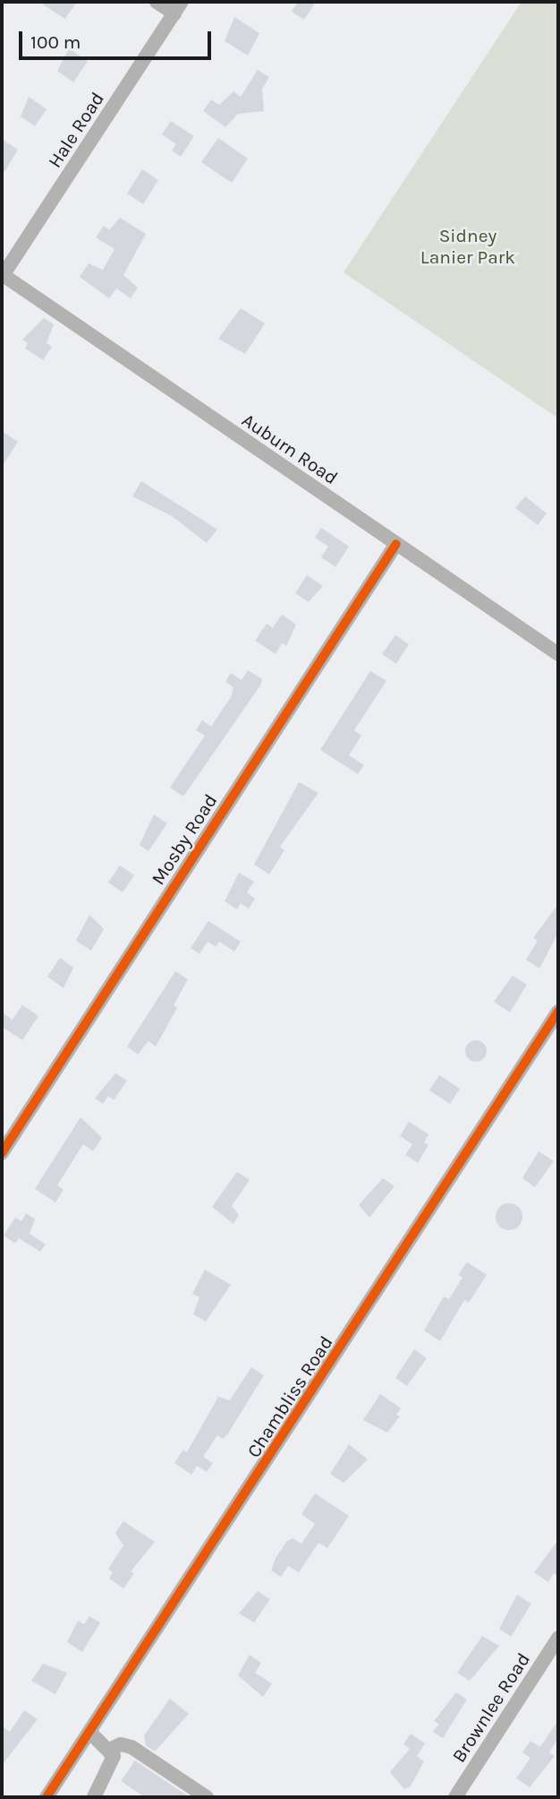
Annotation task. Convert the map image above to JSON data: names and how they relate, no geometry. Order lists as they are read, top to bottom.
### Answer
{
  "streets": {
    "street": [
      "Hale Road",
      "Auburn Road",
      "Mosby Road",
      "Chambliss Road",
      "Brownlee Road"
    ]
  },
  "crossings": [
    ["Hale Road", "Auburn Road"],
    ["Auburn Road", "Mosby Road"]
  ],
  "parks": ["Sidney Lanier Park"],
  "scale_bar": "100 m"
}
